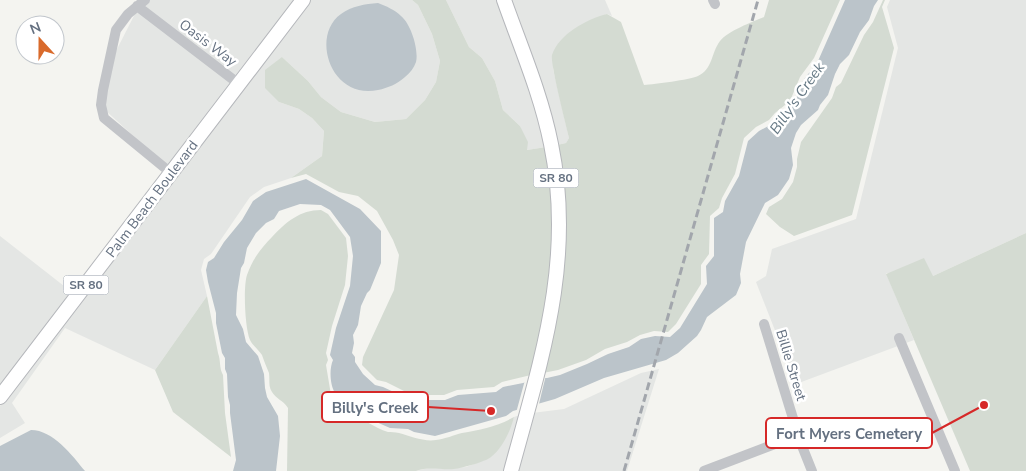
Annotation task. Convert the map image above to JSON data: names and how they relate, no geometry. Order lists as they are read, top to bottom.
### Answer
{
  "streets": {
    "main road": ["SR 80", "Palm Beach Boulevard"],
    "street": ["Oasis Way", "Billie Street"]
  },
  "crossings": [
    ["Oasis Way", "Palm Beach Boulevard"]
  ],
  "water": ["Billy's Creek"],
  "places": ["Fort Myers Cemetery", "Billy's Creek"],
  "north": "top"
}
